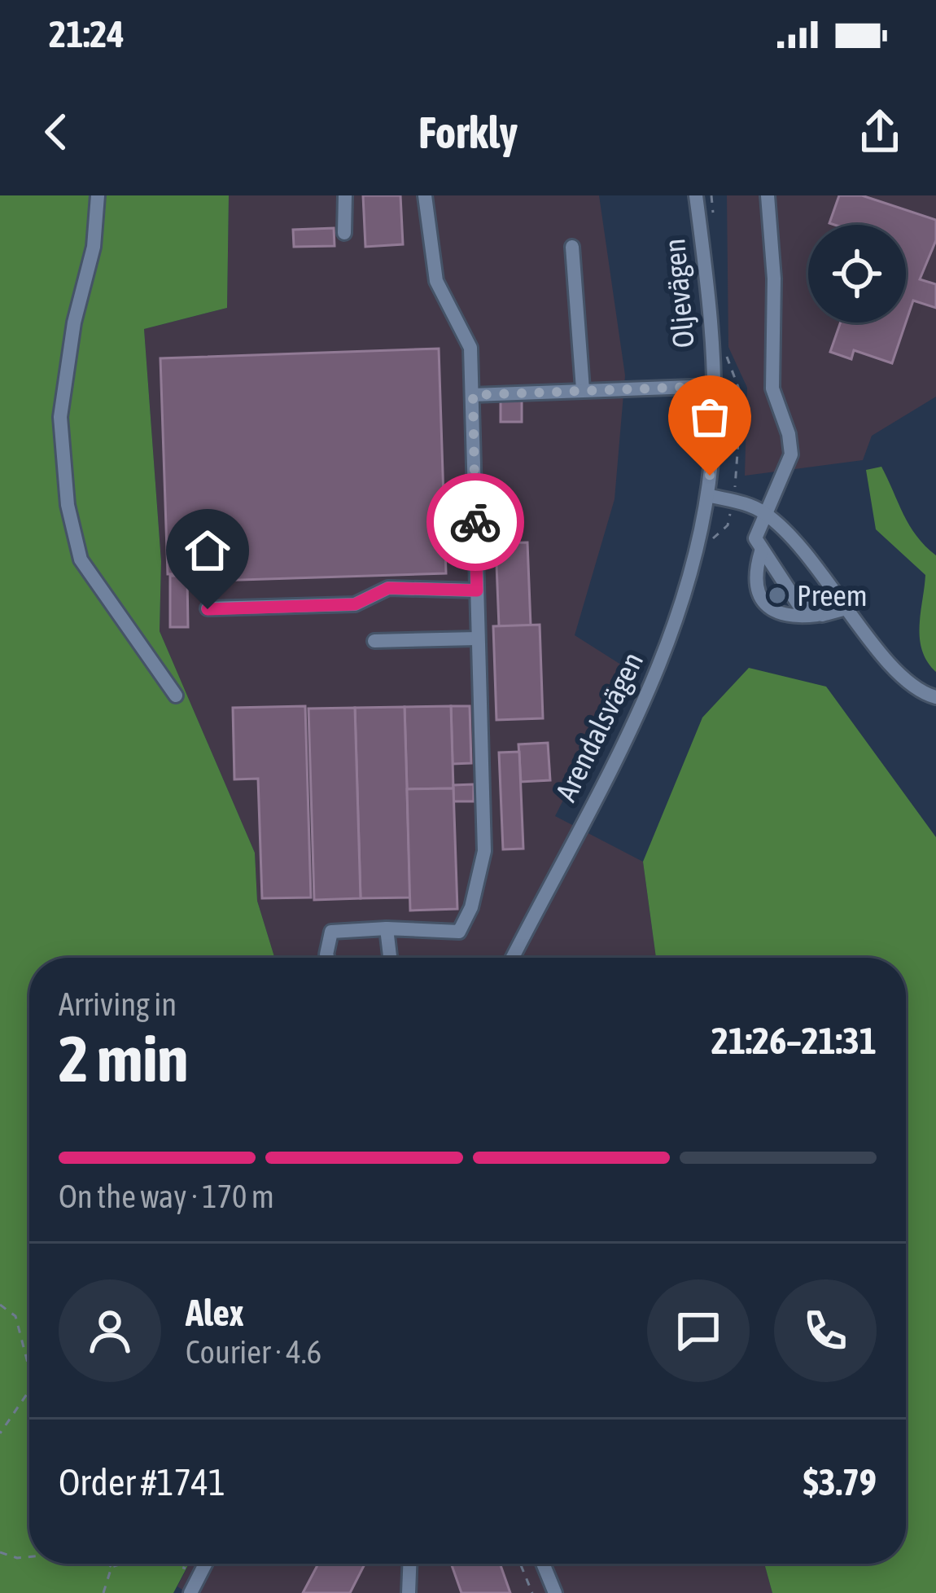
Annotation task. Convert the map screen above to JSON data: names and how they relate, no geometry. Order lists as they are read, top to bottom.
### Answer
{
  "streets": {
    "street": ["Oljevägen", "Arendalsvägen"]
  },
  "crossings": [
    ["Oljevägen", "Arendalsvägen"]
  ],
  "places": ["Preem"],
  "page": {
    "status": "21:24",
    "header": "Forkly",
    "heading": ["2 min", "Arriving in", "21:26–21:31"],
    "panel": [
      "Alex",
      "Courier · 4.6",
      "Order #1741",
      "$3.79"
    ],
    "bar": "On the way · 170 m"
  }
}
